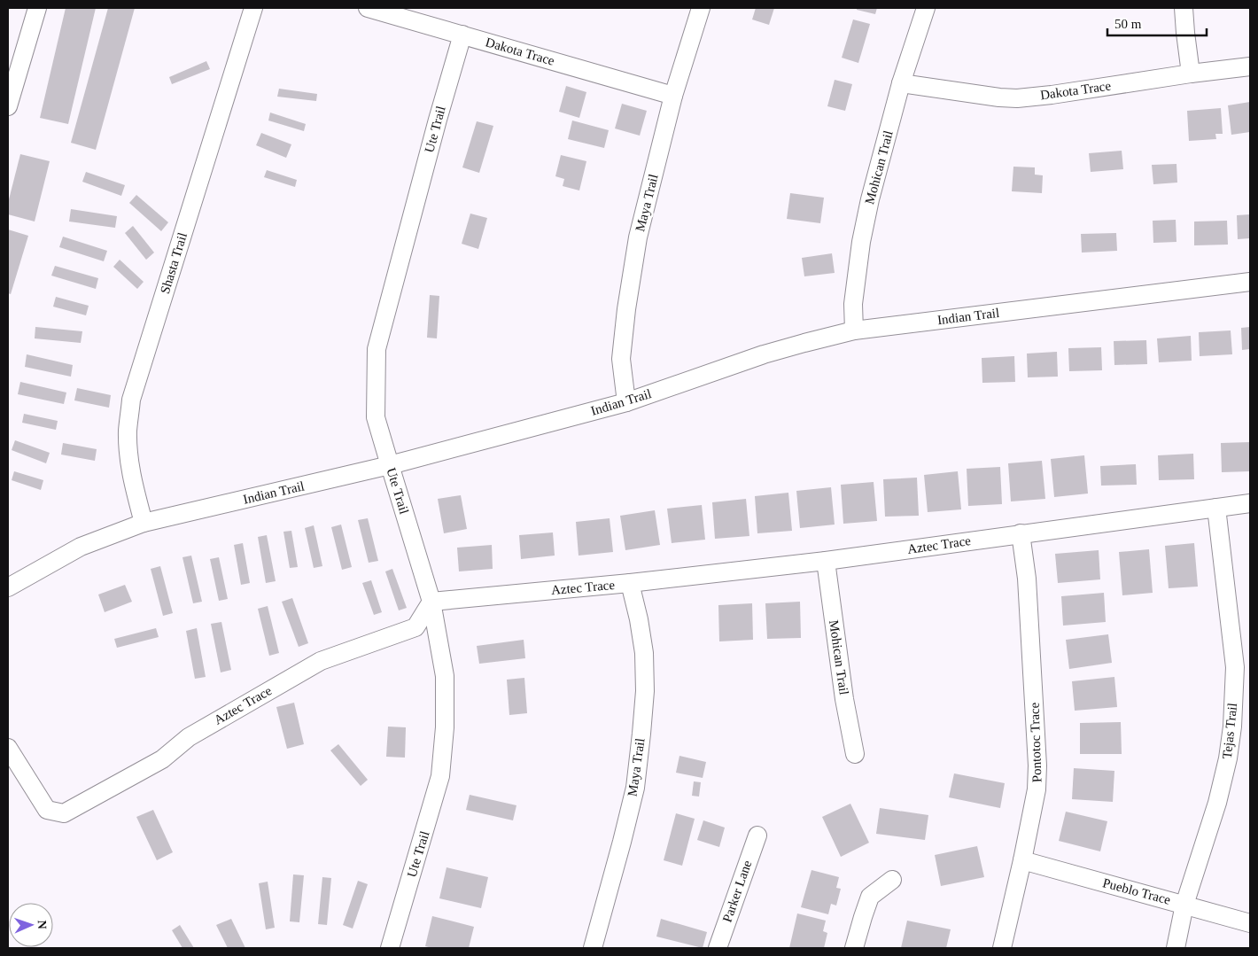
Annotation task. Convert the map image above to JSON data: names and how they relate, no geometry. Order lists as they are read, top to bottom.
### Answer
{
  "streets": {
    "street": [
      "Dakota Trace",
      "Ute Trail",
      "Mohican Trail",
      "Maya Trail",
      "Shasta Trail",
      "Indian Trail",
      "Aztec Trace",
      "Tejas Trail",
      "Pontotoc Trace",
      "Parker Lane",
      "Pueblo Trace"
    ]
  },
  "crossings": [
    ["Dakota Trace", "Ute Trail"],
    ["Dakota Trace", "Mohican Trail"],
    ["Dakota Trace", "Maya Trail"],
    ["Ute Trail", "Indian Trail"],
    ["Ute Trail", "Aztec Trace"],
    ["Mohican Trail", "Indian Trail"],
    ["Mohican Trail", "Aztec Trace"],
    ["Maya Trail", "Indian Trail"],
    ["Maya Trail", "Aztec Trace"],
    ["Shasta Trail", "Indian Trail"],
    ["Aztec Trace", "Tejas Trail"],
    ["Aztec Trace", "Pontotoc Trace"],
    ["Tejas Trail", "Pueblo Trace"],
    ["Pontotoc Trace", "Pueblo Trace"]
  ],
  "scale_bar": "50 m",
  "north": "right"
}
